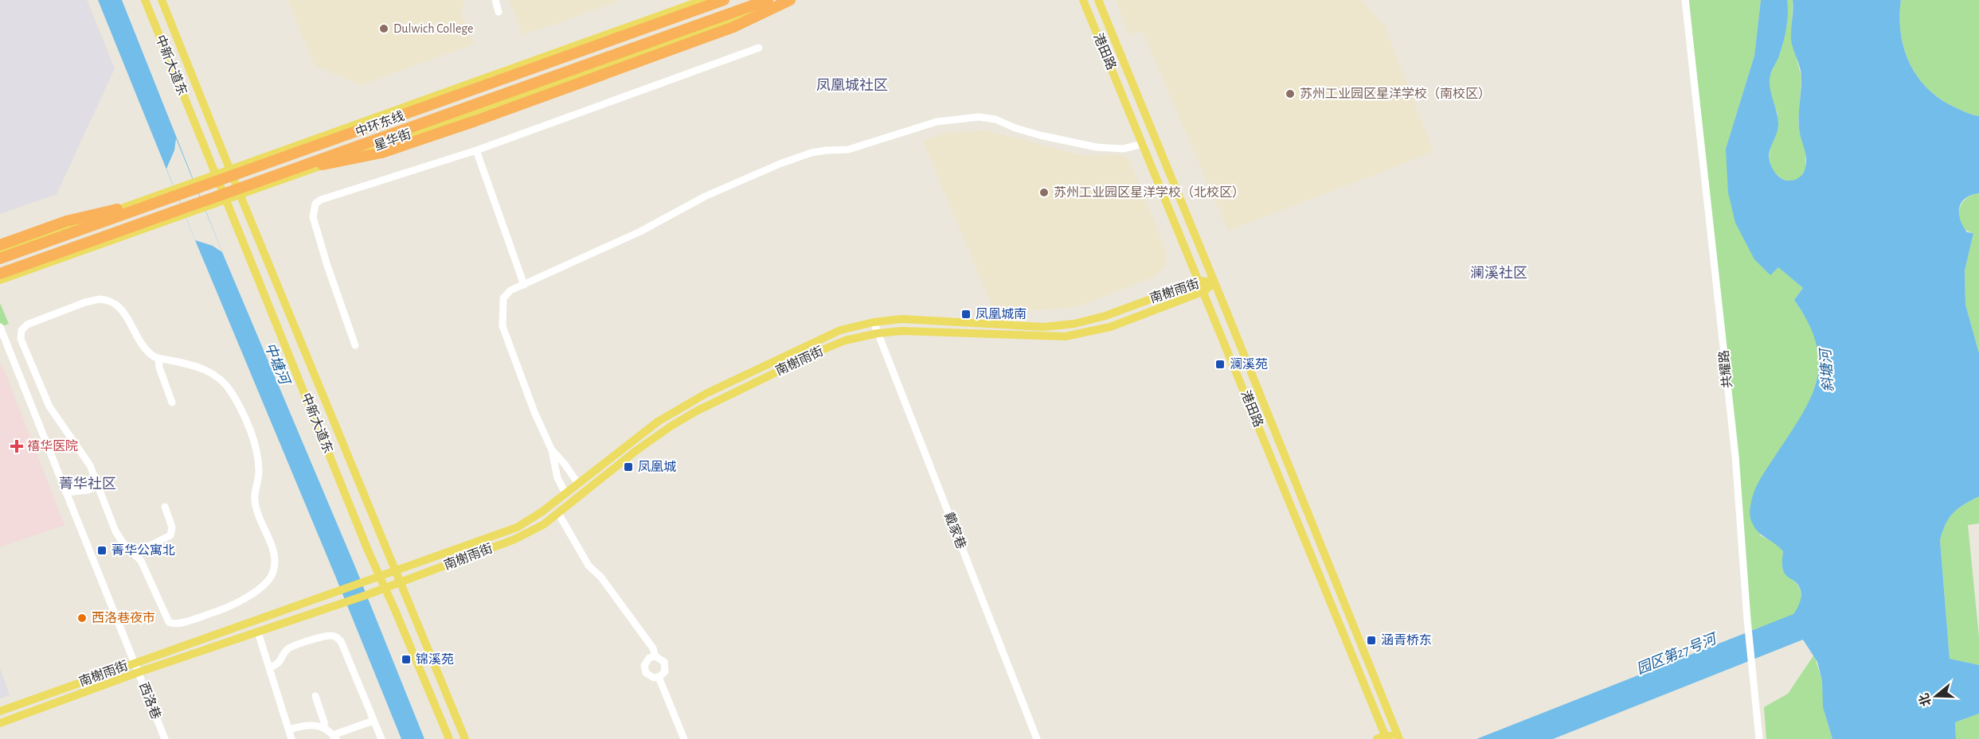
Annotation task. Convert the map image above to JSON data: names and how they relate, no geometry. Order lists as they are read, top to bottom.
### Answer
{
  "streets": {
    "highway": ["中环东线"],
    "main road": [
      "港田路",
      "中新大道东",
      "星华街",
      "南榭雨街"
    ],
    "street": ["共耀路", "戴家巷", "西洛巷"]
  },
  "crossings": [
    ["港田路", "南榭雨街"],
    ["中新大道东", "星华街"],
    ["中新大道东", "南榭雨街"],
    ["南榭雨街", "戴家巷"],
    ["南榭雨街", "西洛巷"]
  ],
  "districts": ["凤凰城社区", "澜溪社区", "菁华社区"],
  "water": ["中塘河", "斜塘河", "园区第27号河"],
  "places": {
    "other": [
      "Dulwich College",
      "苏州工业园区星洋学校（南校区）",
      "苏州工业园区星洋学校（北校区）",
      "西洛巷夜市"
    ],
    "transit": [
      "凤凰城南",
      "澜溪苑",
      "凤凰城",
      "菁华公寓北",
      "涵青桥东",
      "锦溪苑"
    ],
    "health": ["禧华医院"]
  },
  "north": "left"
}
